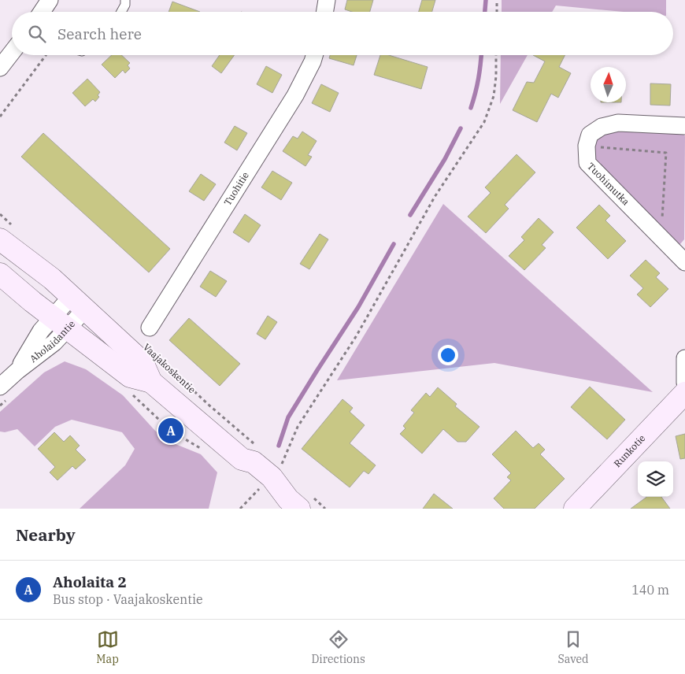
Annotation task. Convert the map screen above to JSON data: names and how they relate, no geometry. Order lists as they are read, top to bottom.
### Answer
{
  "streets": {
    "main road": ["Vaajakoskentie", "Runkotie"],
    "street": ["Tuohimutka", "Tuohitie", "Aholaidantie"]
  },
  "crossings": [
    ["Aholaidantie", "Vaajakoskentie"]
  ],
  "north": "top",
  "page": {
    "search": "Search here",
    "pins": "A",
    "heading": "Nearby",
    "list": [
      {
        "mark": "A",
        "name": "Aholaita 2",
        "note": "Bus stop · Vaajakoskentie",
        "value": "140 m"
      }
    ],
    "nav": ["Map", "Directions", "Saved"]
  }
}
